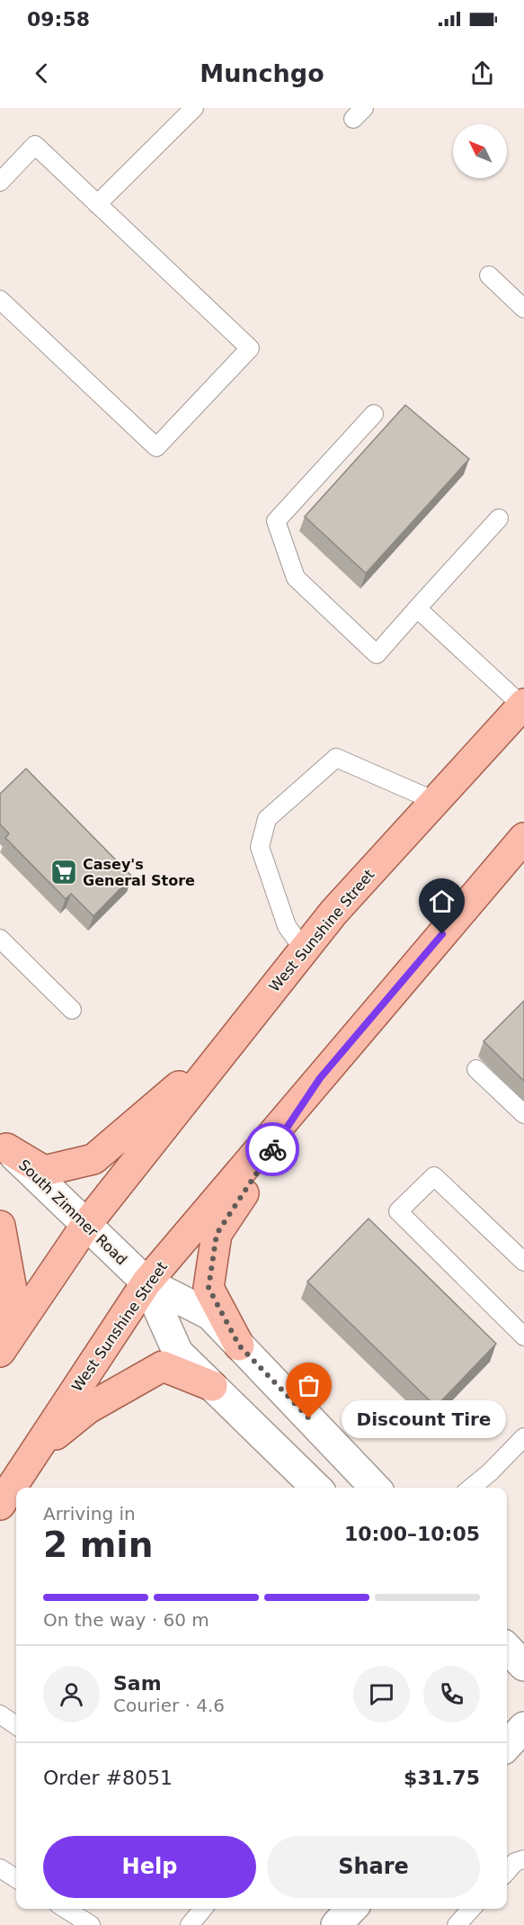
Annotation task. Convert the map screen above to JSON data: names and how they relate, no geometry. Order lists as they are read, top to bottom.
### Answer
{
  "streets": {
    "main road": ["West Sunshine Street"],
    "street": ["South Zimmer Road"]
  },
  "crossings": [
    ["West Sunshine Street", "South Zimmer Road"]
  ],
  "places": {
    "supermarket": ["Casey's General Store"],
    "other": ["Discount Tire"]
  },
  "north": "top left",
  "page": {
    "status": "09:58",
    "header": "Munchgo",
    "bubble": "Discount Tire",
    "heading": ["2 min", "Arriving in", "10:00–10:05"],
    "panel": [
      "Sam",
      "Courier · 4.6",
      "Order #8051",
      "$31.75"
    ],
    "bar": "On the way · 60 m",
    "buttons": ["Help", "Share"]
  }
}
